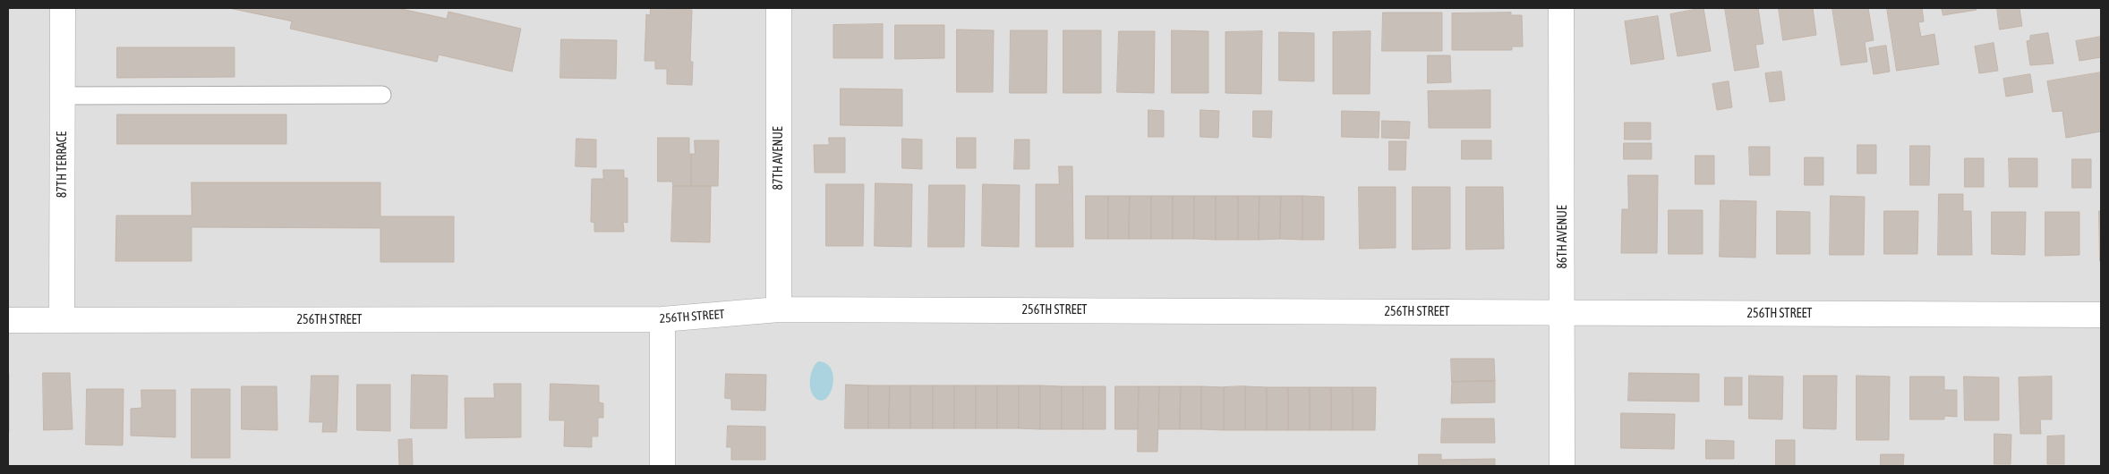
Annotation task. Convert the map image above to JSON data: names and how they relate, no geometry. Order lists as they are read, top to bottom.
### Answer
{
  "streets": {
    "street": [
      "87TH AVENUE",
      "87TH TERRACE",
      "86TH AVENUE",
      "256TH STREET"
    ]
  },
  "crossings": [
    ["87TH AVENUE", "256TH STREET"],
    ["87TH TERRACE", "256TH STREET"],
    ["86TH AVENUE", "256TH STREET"]
  ]
}
